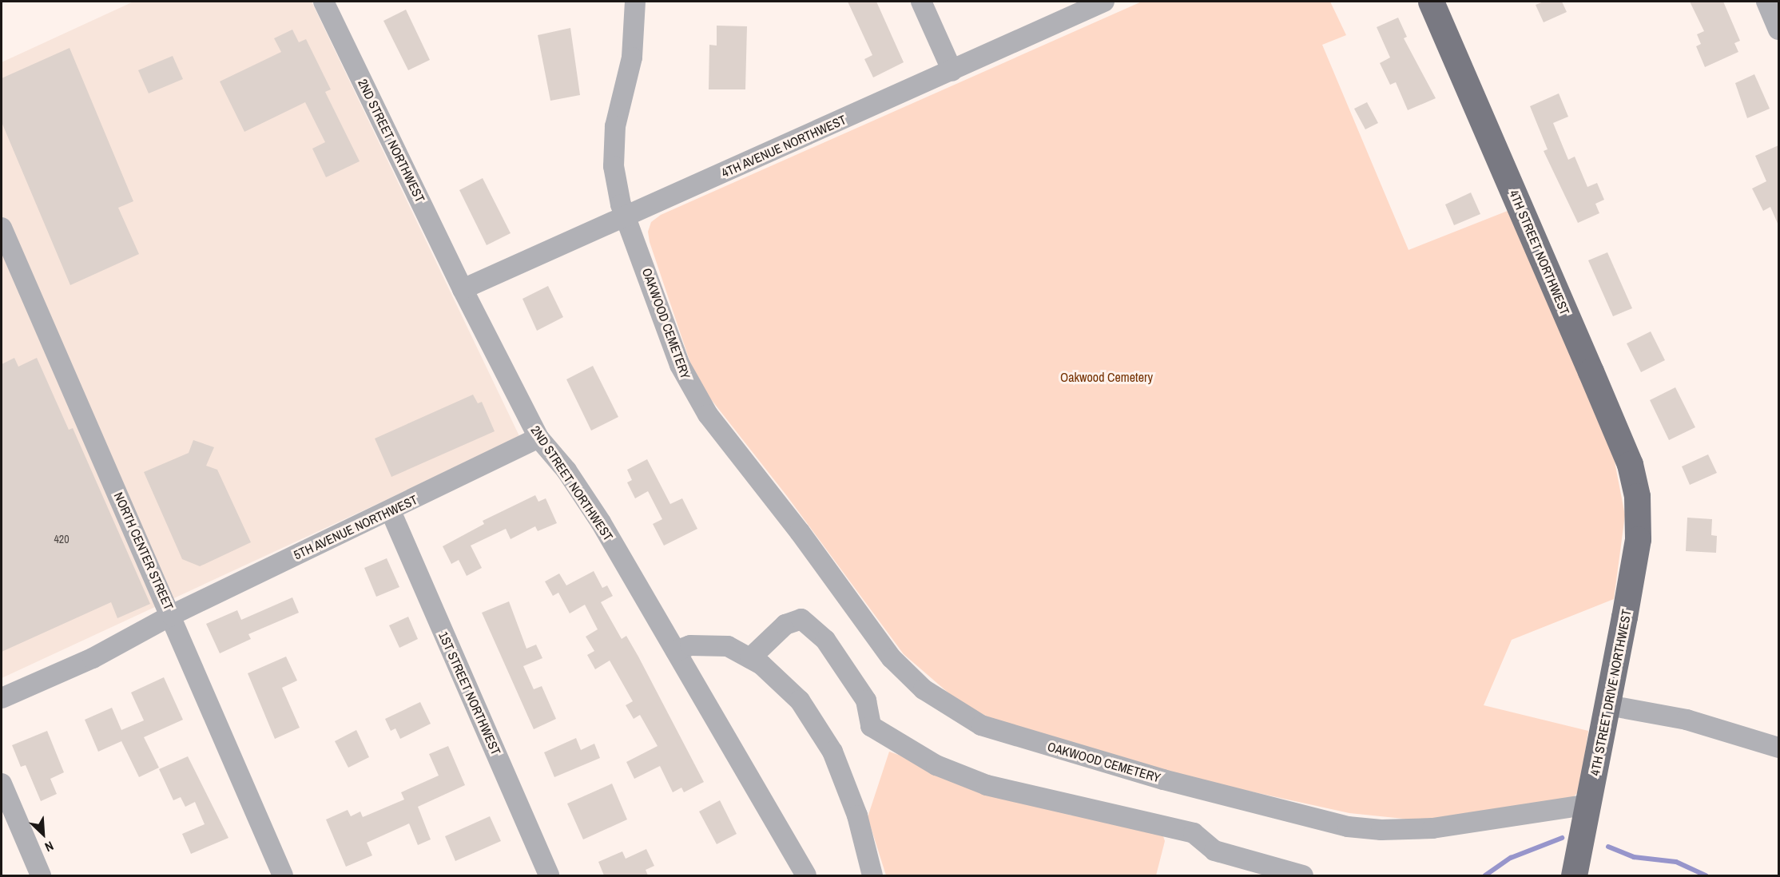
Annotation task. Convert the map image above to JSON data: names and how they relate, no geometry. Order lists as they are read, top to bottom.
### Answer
{
  "streets": {
    "main road": ["4TH STREET NORTHWEST", "4TH STREET DRIVE NORTHWEST"],
    "street": [
      "2ND STREET NORTHWEST",
      "4TH AVENUE NORTHWEST",
      "OAKWOOD CEMETERY",
      "5TH AVENUE NORTHWEST",
      "NORTH CENTER STREET",
      "1ST STREET NORTHWEST"
    ]
  },
  "crossings": [
    ["2ND STREET NORTHWEST", "4TH AVENUE NORTHWEST"],
    ["2ND STREET NORTHWEST", "5TH AVENUE NORTHWEST"],
    ["4TH AVENUE NORTHWEST", "OAKWOOD CEMETERY"],
    ["4TH STREET NORTHWEST", "4TH STREET DRIVE NORTHWEST"],
    ["OAKWOOD CEMETERY", "4TH STREET DRIVE NORTHWEST"],
    ["5TH AVENUE NORTHWEST", "NORTH CENTER STREET"],
    ["5TH AVENUE NORTHWEST", "1ST STREET NORTHWEST"]
  ],
  "parks": ["Oakwood Cemetery"],
  "house_numbers": ["420"],
  "north": "bottom right"
}
